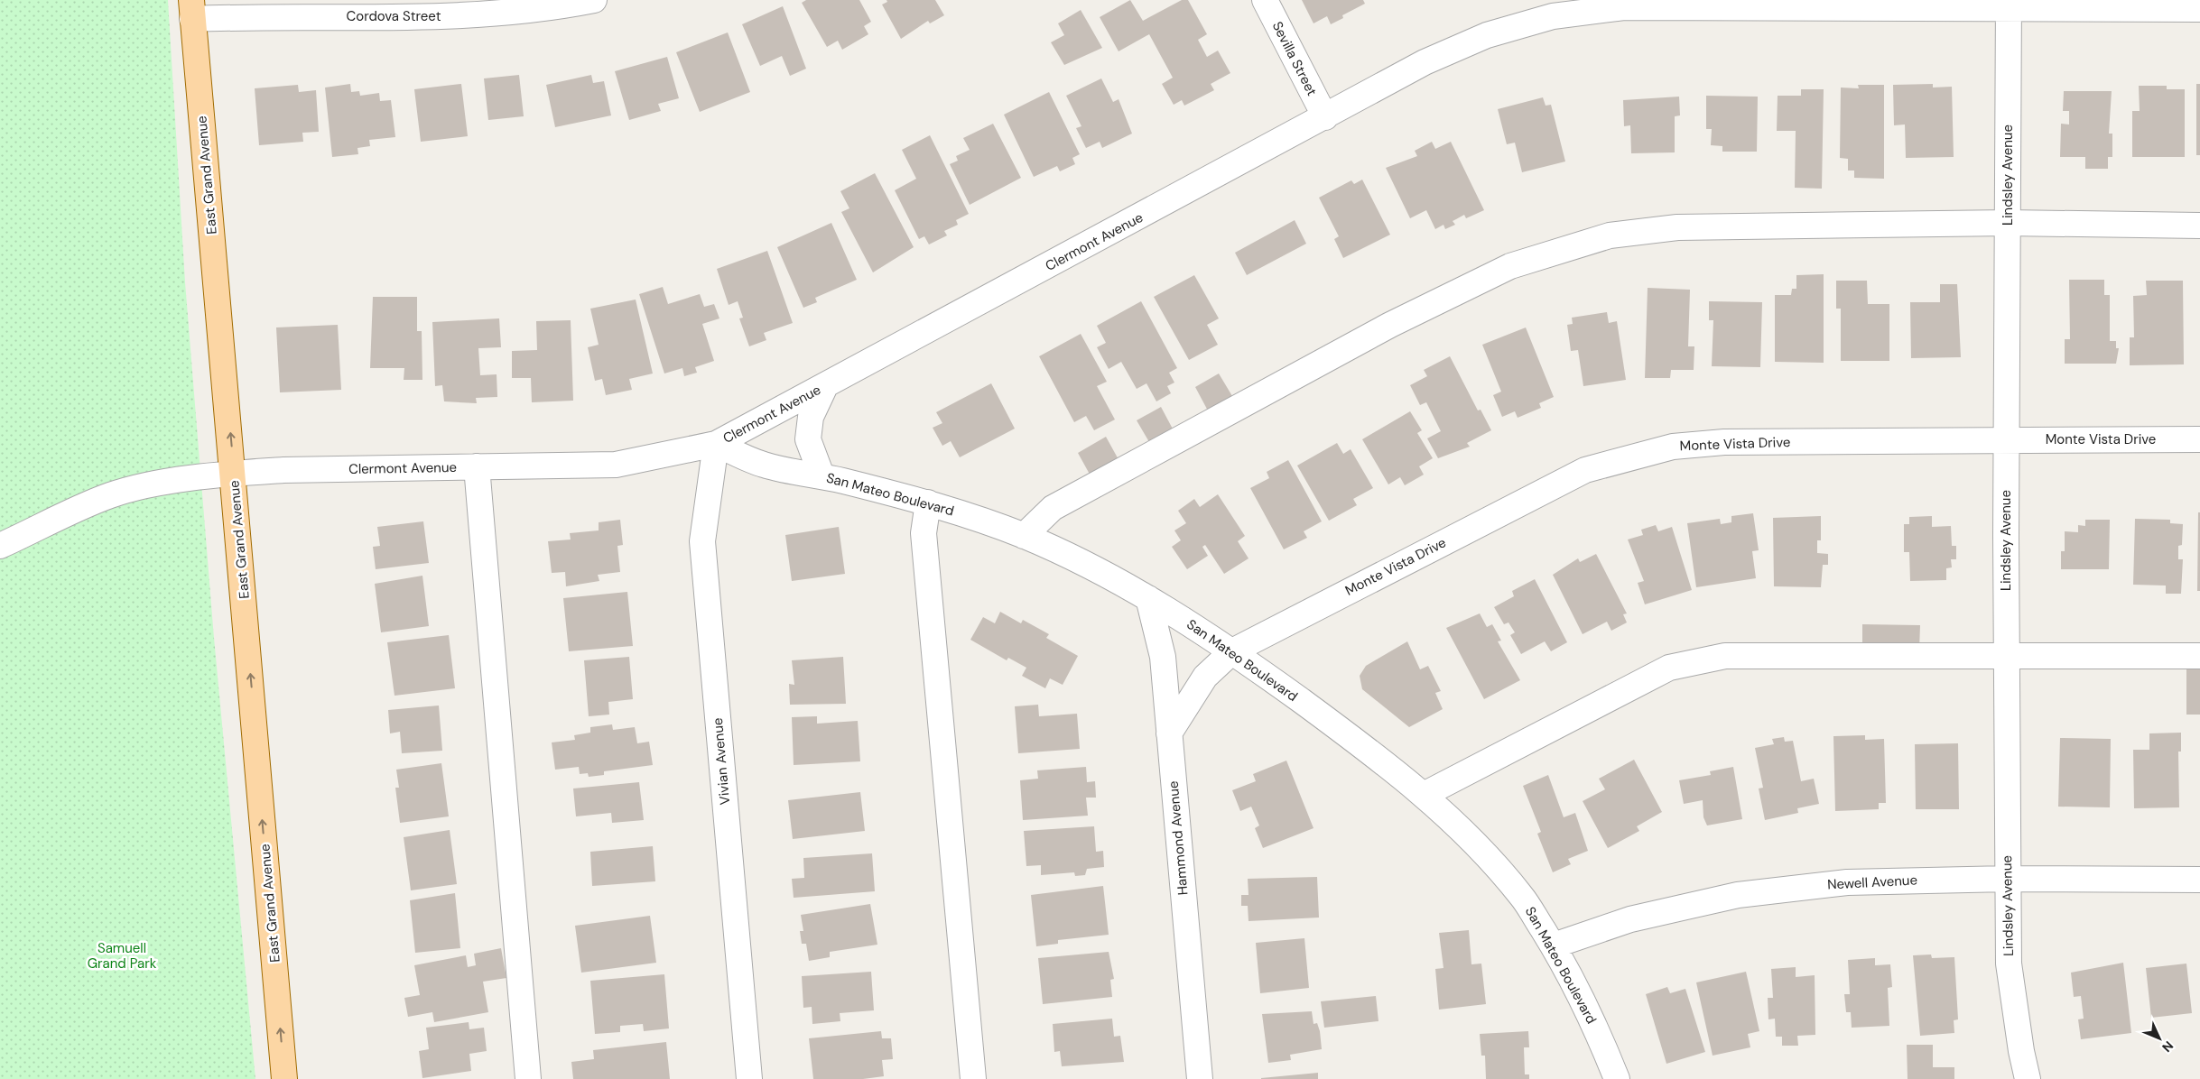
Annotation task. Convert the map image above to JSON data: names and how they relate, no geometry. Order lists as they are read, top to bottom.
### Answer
{
  "streets": {
    "main road": ["East Grand Avenue"],
    "street": [
      "Cordova Street",
      "Sevilla Street",
      "Lindsley Avenue",
      "Clermont Avenue",
      "Monte Vista Drive",
      "San Mateo Boulevard",
      "Vivian Avenue",
      "Hammond Avenue",
      "Newell Avenue"
    ]
  },
  "crossings": [
    ["Cordova Street", "East Grand Avenue"],
    ["Sevilla Street", "Clermont Avenue"],
    ["East Grand Avenue", "Clermont Avenue"],
    ["Lindsley Avenue", "Clermont Avenue"],
    ["Lindsley Avenue", "Monte Vista Drive"],
    ["Lindsley Avenue", "Newell Avenue"],
    ["Clermont Avenue", "San Mateo Boulevard"],
    ["Clermont Avenue", "Vivian Avenue"],
    ["Monte Vista Drive", "San Mateo Boulevard"],
    ["Monte Vista Drive", "Hammond Avenue"],
    ["San Mateo Boulevard", "Vivian Avenue"],
    ["San Mateo Boulevard", "Hammond Avenue"],
    ["San Mateo Boulevard", "Newell Avenue"]
  ],
  "one_way": ["East Grand Avenue"],
  "parks": ["Samuell Grand Park"],
  "north": "bottom right"
}
